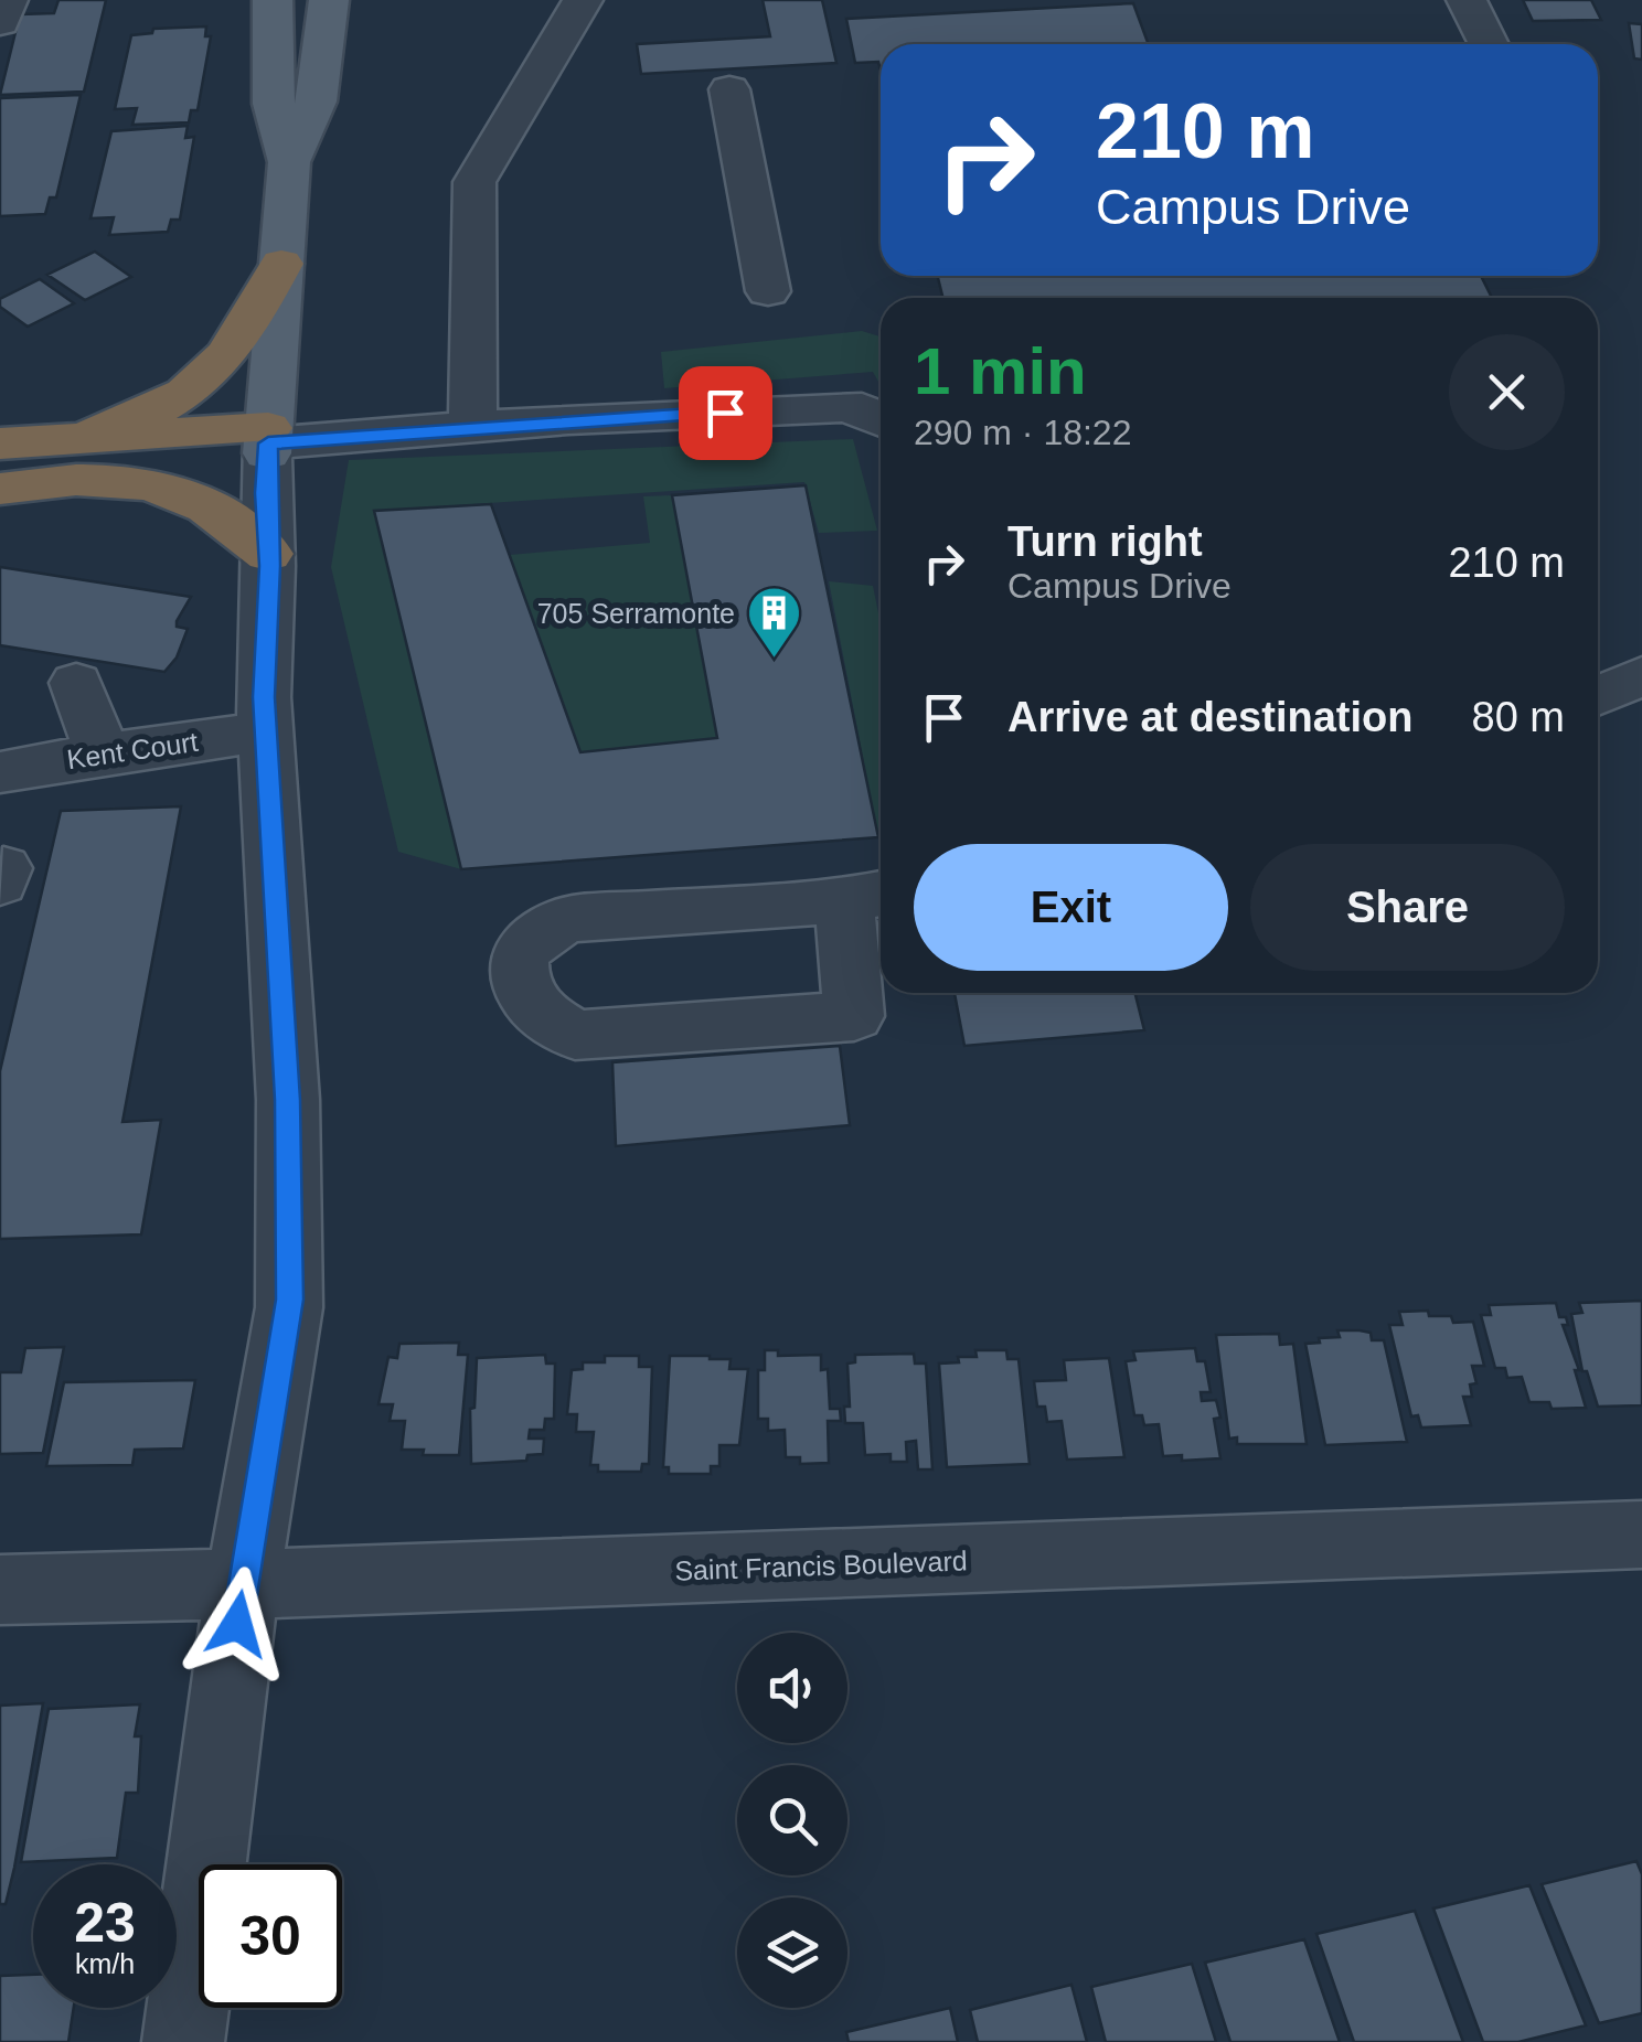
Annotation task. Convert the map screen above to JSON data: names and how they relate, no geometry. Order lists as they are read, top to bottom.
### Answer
{
  "streets": {
    "street": ["Kent Court", "Saint Francis Boulevard"]
  },
  "places": {
    "building": ["705 Serramonte"]
  },
  "page": {
    "turn": ["210 m", "Campus Drive"],
    "heading": ["1 min", "290 m · 18:22"],
    "list": [
      {
        "name": "Turn right",
        "note": "Campus Drive",
        "value": "210 m"
      },
      {
        "name": "Arrive at destination",
        "value": "80 m"
      }
    ],
    "buttons": ["Exit", "Share"],
    "speed": "23 km/h",
    "limit": "30"
  }
}
